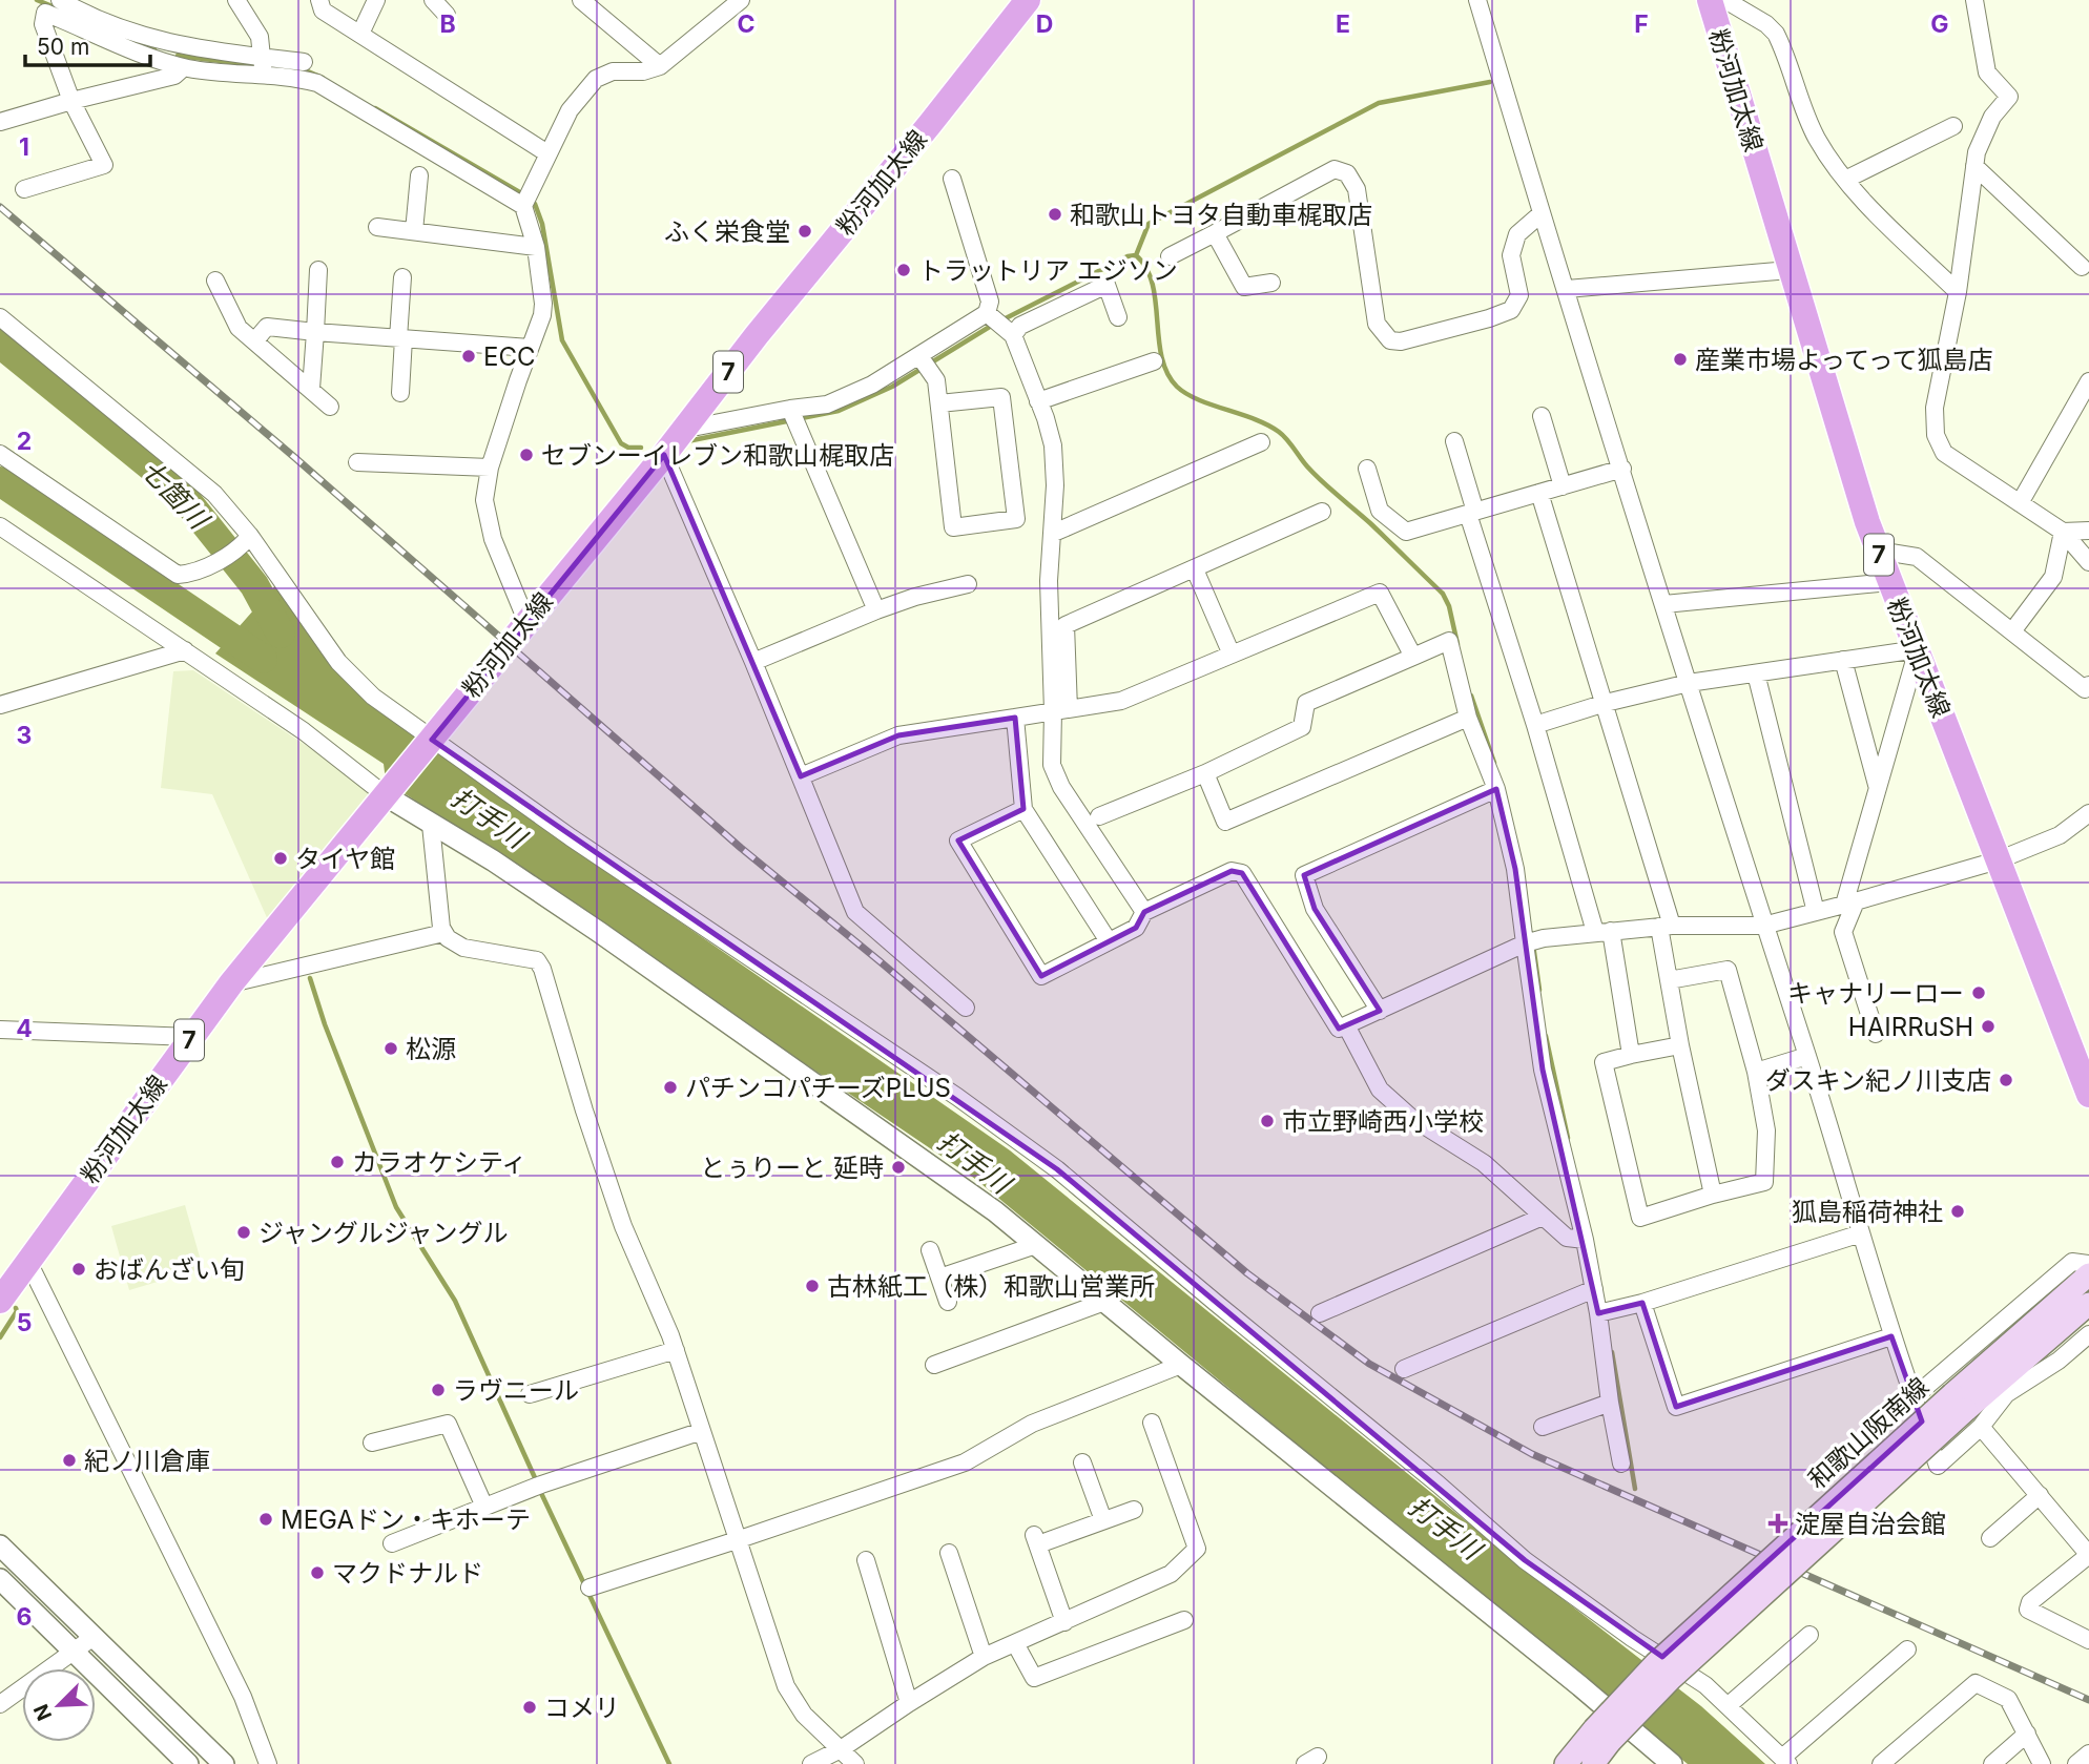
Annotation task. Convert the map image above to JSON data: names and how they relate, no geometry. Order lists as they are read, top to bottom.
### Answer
{
  "streets": {
    "main road": ["粉河加太線", "7", "和歌山阪南線"]
  },
  "water": ["七箇川", "打手川"],
  "places": {
    "other": [
      "和歌山トヨタ自動車梶取店",
      "ふく栄食堂",
      "トラットリア エジソン",
      "ECC",
      "産業市場よってって狐島店",
      "セブンーイレブン和歌山梶取店",
      "タイヤ館",
      "キャナリーロー",
      "HAIRRuSH",
      "松源",
      "ダスキン紀ノ川支店",
      "パチンコパチーズPLUS",
      "市立野崎西小学校",
      "カラオケシティ",
      "とぅりーと 延時",
      "狐島稲荷神社",
      "ジャングルジャングル",
      "おばんざい旬",
      "古林紙工（株）和歌山営業所",
      "ラヴニール",
      "紀ノ川倉庫",
      "MEGAドン・キホーテ",
      "マクドナルド",
      "コメリ"
    ],
    "health": ["淀屋自治会館"]
  },
  "scale_bar": "50 m",
  "north": "bottom left",
  "grid": {
    "columns": [
      "B",
      "C",
      "D",
      "E",
      "F",
      "G"
    ],
    "rows": [
      "1",
      "2",
      "3",
      "4",
      "5",
      "6"
    ]
  }
}
